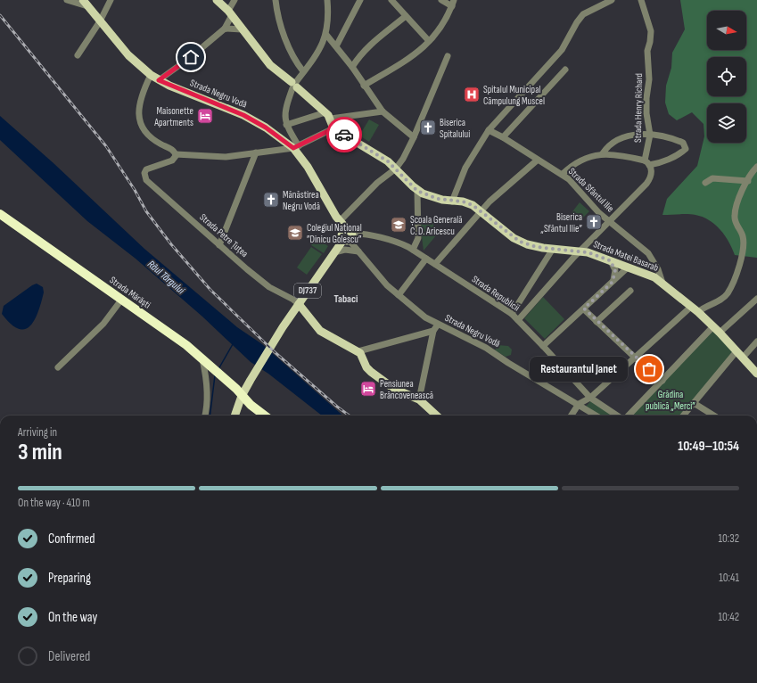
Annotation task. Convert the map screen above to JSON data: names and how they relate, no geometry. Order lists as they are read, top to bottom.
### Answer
{
  "streets": {
    "highway": ["Strada Mărăști"],
    "main road": ["Strada Negru Vodă", "Strada Matei Basarab", "DJ737"],
    "street": [
      "Strada Henry Richard",
      "Strada Sfântul Ilie",
      "Strada Petre Țuțea",
      "Strada Republicii"
    ]
  },
  "crossings": [
    ["Strada Negru Vodă", "Strada Republicii"],
    ["Strada Henry Richard", "Strada Sfântul Ilie"],
    ["Strada Henry Richard", "Strada Matei Basarab"],
    ["Strada Henry Richard", "Strada Republicii"],
    ["Strada Sfântul Ilie", "Strada Matei Basarab"],
    ["Strada Petre Țuțea", "DJ737"],
    ["DJ737", "Strada Mărăști"]
  ],
  "districts": ["Tabaci"],
  "water": ["Râul Târgului"],
  "parks": ["Grădina publică „Merci”"],
  "places": {
    "hospital": ["Spitalul Municipal Câmpulung Muscel"],
    "hotel": ["Maisonette Apartments", "Pensiunea Brâncovenească"],
    "church": ["Biserica Spitalului", "Mănăstirea Negru Vodă", "Biserica „Sfântul Ilie”"],
    "school or university": ["Școala Generală C. D. Aricescu", "Colegiul Național ”Dinicu Golescu”"],
    "other": ["Restaurantul Janet"]
  },
  "north": "right",
  "page": {
    "bubble": "Restaurantul Janet",
    "heading": ["3 min", "Arriving in", "10:49–10:54"],
    "bar": "On the way · 410 m",
    "list": [
      ["Confirmed", "10:32"],
      ["Preparing", "10:41"],
      ["On the way", "10:42"],
      "Delivered"
    ]
  }
}
